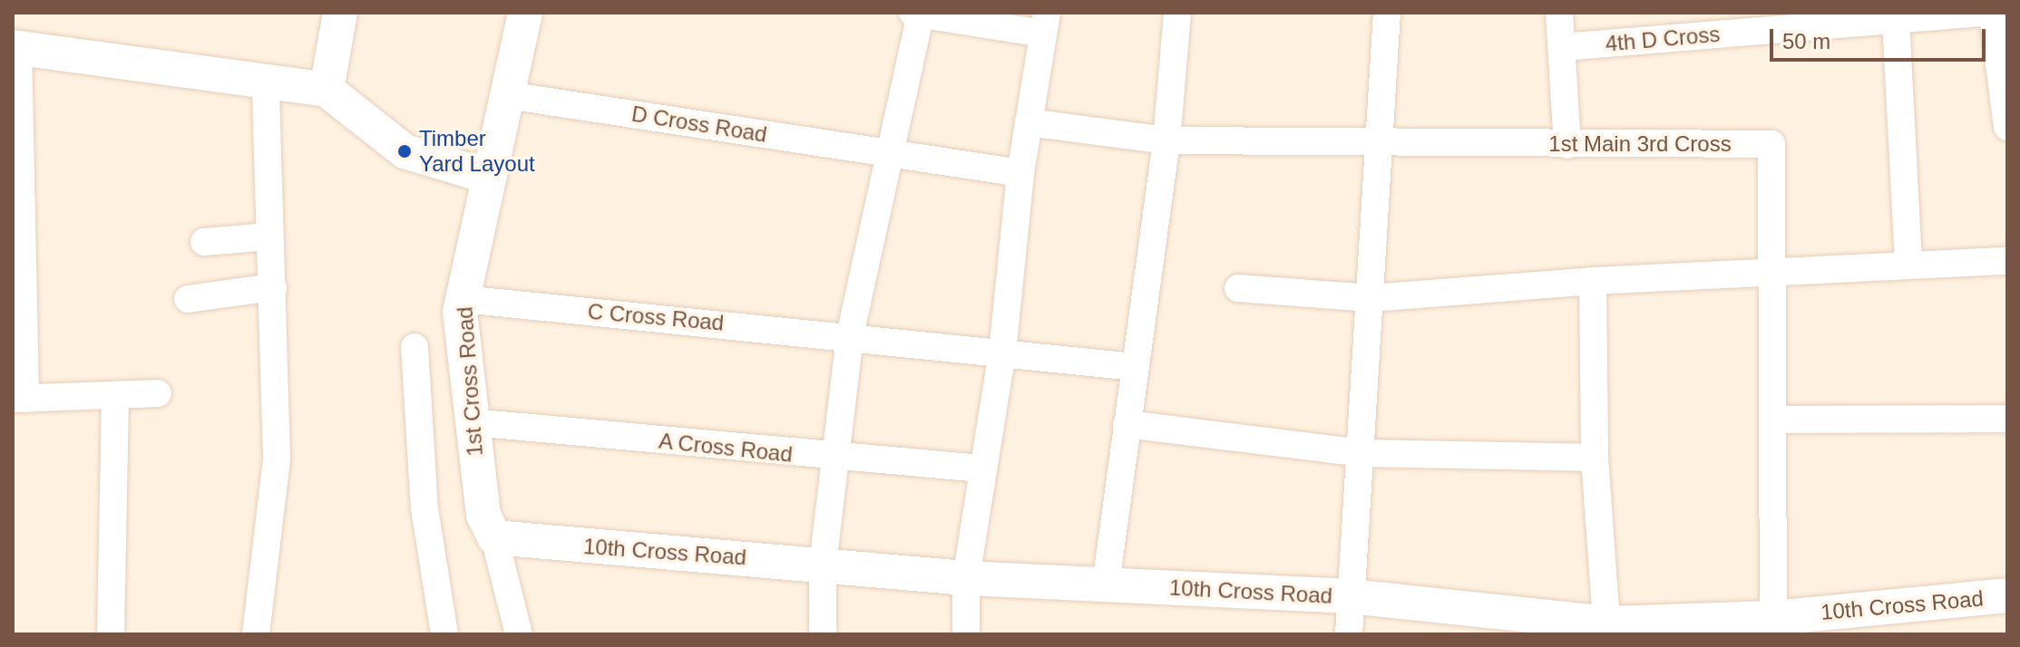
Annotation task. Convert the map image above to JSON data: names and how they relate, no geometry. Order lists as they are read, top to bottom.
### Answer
{
  "streets": {
    "street": [
      "4th D Cross",
      "D Cross Road",
      "1st Main 3rd Cross",
      "C Cross Road",
      "1st Cross Road",
      "A Cross Road",
      "10th Cross Road"
    ]
  },
  "crossings": [
    ["D Cross Road", "1st Cross Road"],
    ["C Cross Road", "1st Cross Road"],
    ["1st Cross Road", "A Cross Road"],
    ["1st Cross Road", "10th Cross Road"]
  ],
  "places": ["Timber Yard Layout"],
  "scale_bar": "50 m"
}
